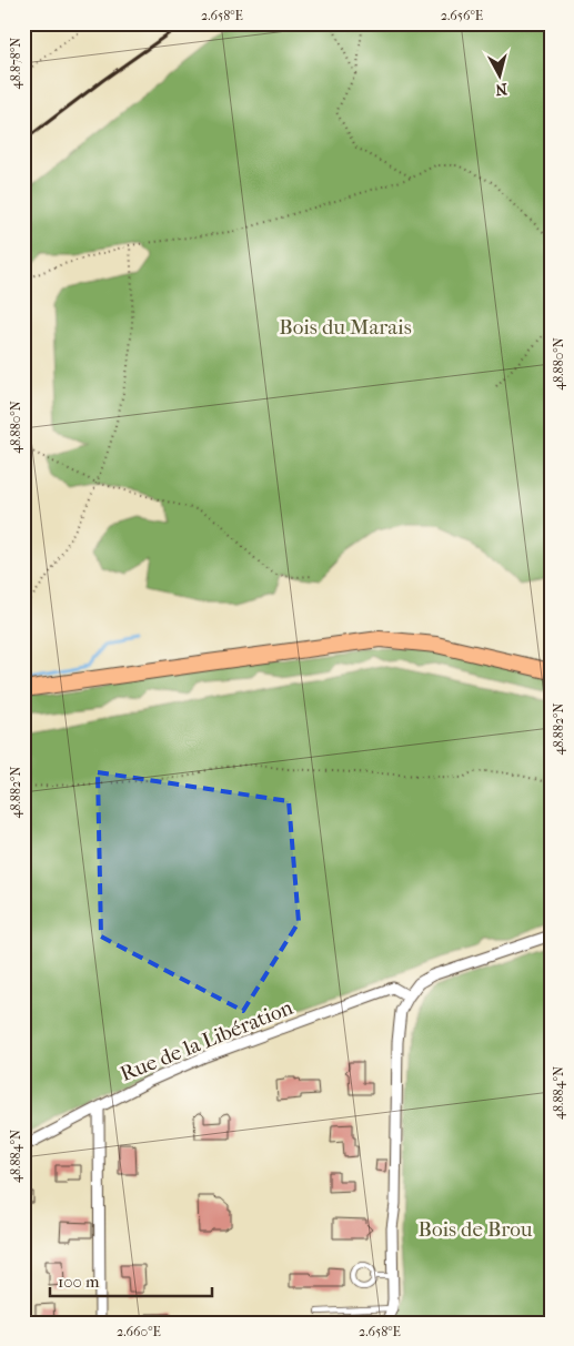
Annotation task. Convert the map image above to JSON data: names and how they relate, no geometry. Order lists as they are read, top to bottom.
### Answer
{
  "streets": {
    "street": ["Rue de la Libération"]
  },
  "parks": ["Bois du Marais", "Bois de Brou"],
  "scale_bar": "100 m",
  "north": "bottom",
  "coordinates": [
    "2.658°E",
    "2.656°E",
    "48.878°N",
    "48.880°N",
    "48.882°N",
    "48.884°N",
    "2.660°E"
  ]
}
